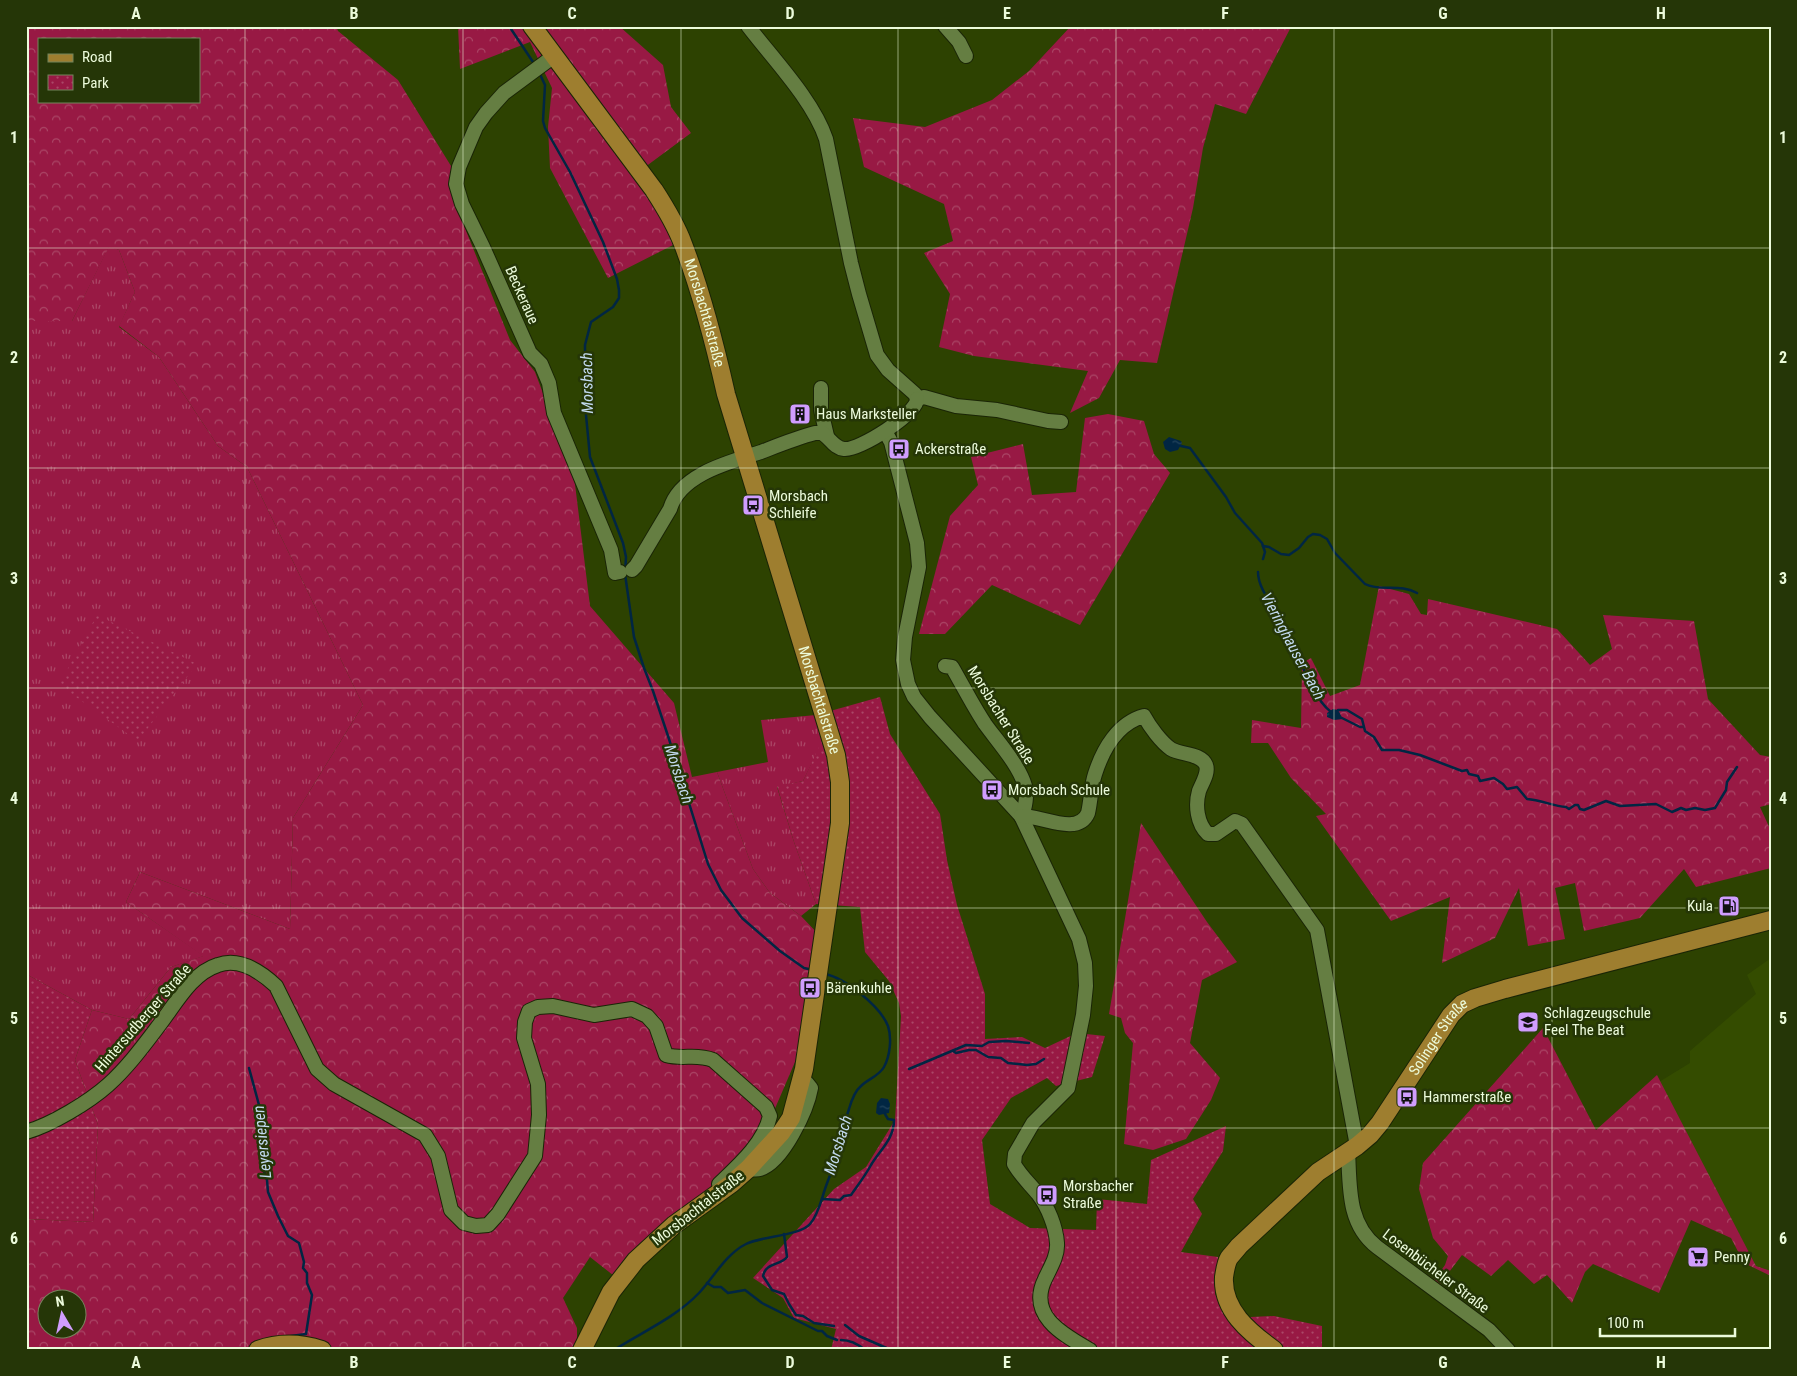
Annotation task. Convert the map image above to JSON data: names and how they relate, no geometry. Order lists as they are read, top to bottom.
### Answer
{
  "streets": {
    "main road": ["Morsbachtalstraße", "Solinger Straße"],
    "street": [
      "Beckeraue",
      "Morsbacher Straße",
      "Hintersudberger Straße",
      "Losenbücheler Straße"
    ]
  },
  "crossings": [
    ["Beckeraue", "Morsbachtalstraße"],
    ["Morsbachtalstraße", "Hintersudberger Straße"],
    ["Solinger Straße", "Losenbücheler Straße"]
  ],
  "water": ["Morsbach", "Vieringhauser Bach", "Leyersiepen"],
  "places": {
    "building": ["Haus Marksteller"],
    "bus stop": [
      "Ackerstraße",
      "Morsbach Schleife",
      "Morsbach Schule",
      "Bärenkuhle",
      "Hammerstraße",
      "Morsbacher Straße"
    ],
    "fuel station": ["Kula"],
    "school or university": ["Schlagzeugschule Feel The Beat"],
    "supermarket": ["Penny"]
  },
  "legend": ["Road", "Park"],
  "scale_bar": "100 m",
  "north": "top",
  "grid": {
    "columns": [
      "A",
      "B",
      "C",
      "D",
      "E",
      "F",
      "G",
      "H"
    ],
    "rows": [
      "1",
      "2",
      "3",
      "4",
      "5",
      "6"
    ]
  }
}
